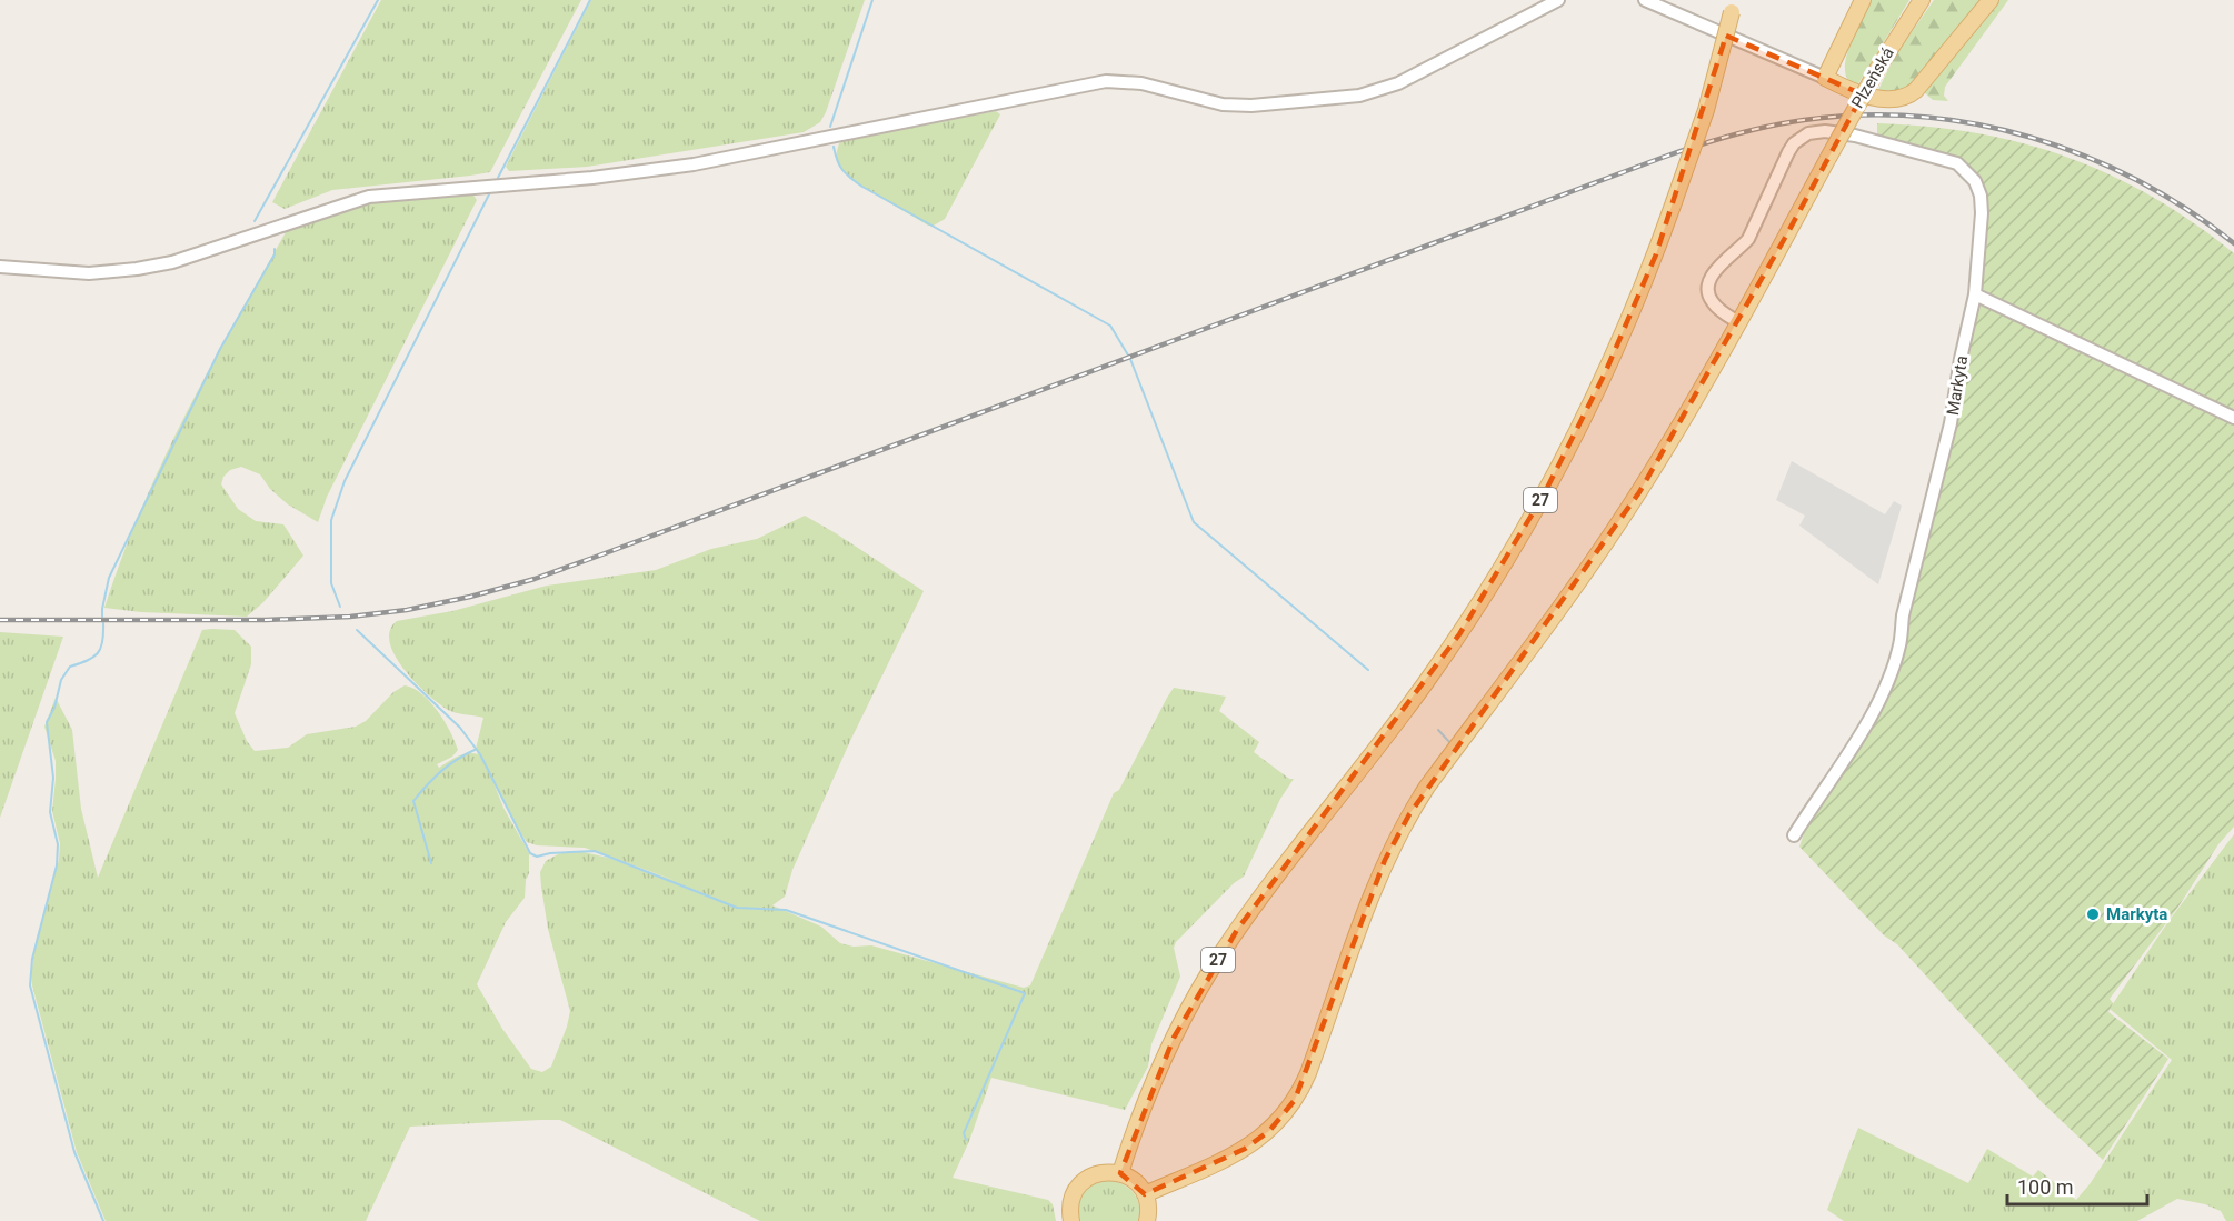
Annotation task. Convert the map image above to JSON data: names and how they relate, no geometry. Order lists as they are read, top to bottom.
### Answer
{
  "streets": {
    "main road": ["Plzeňská", "27"],
    "street": ["Markyta"]
  },
  "crossings": [
    ["Plzeňská", "Markyta"]
  ],
  "places": ["Markyta"],
  "scale_bar": "100 m"
}
